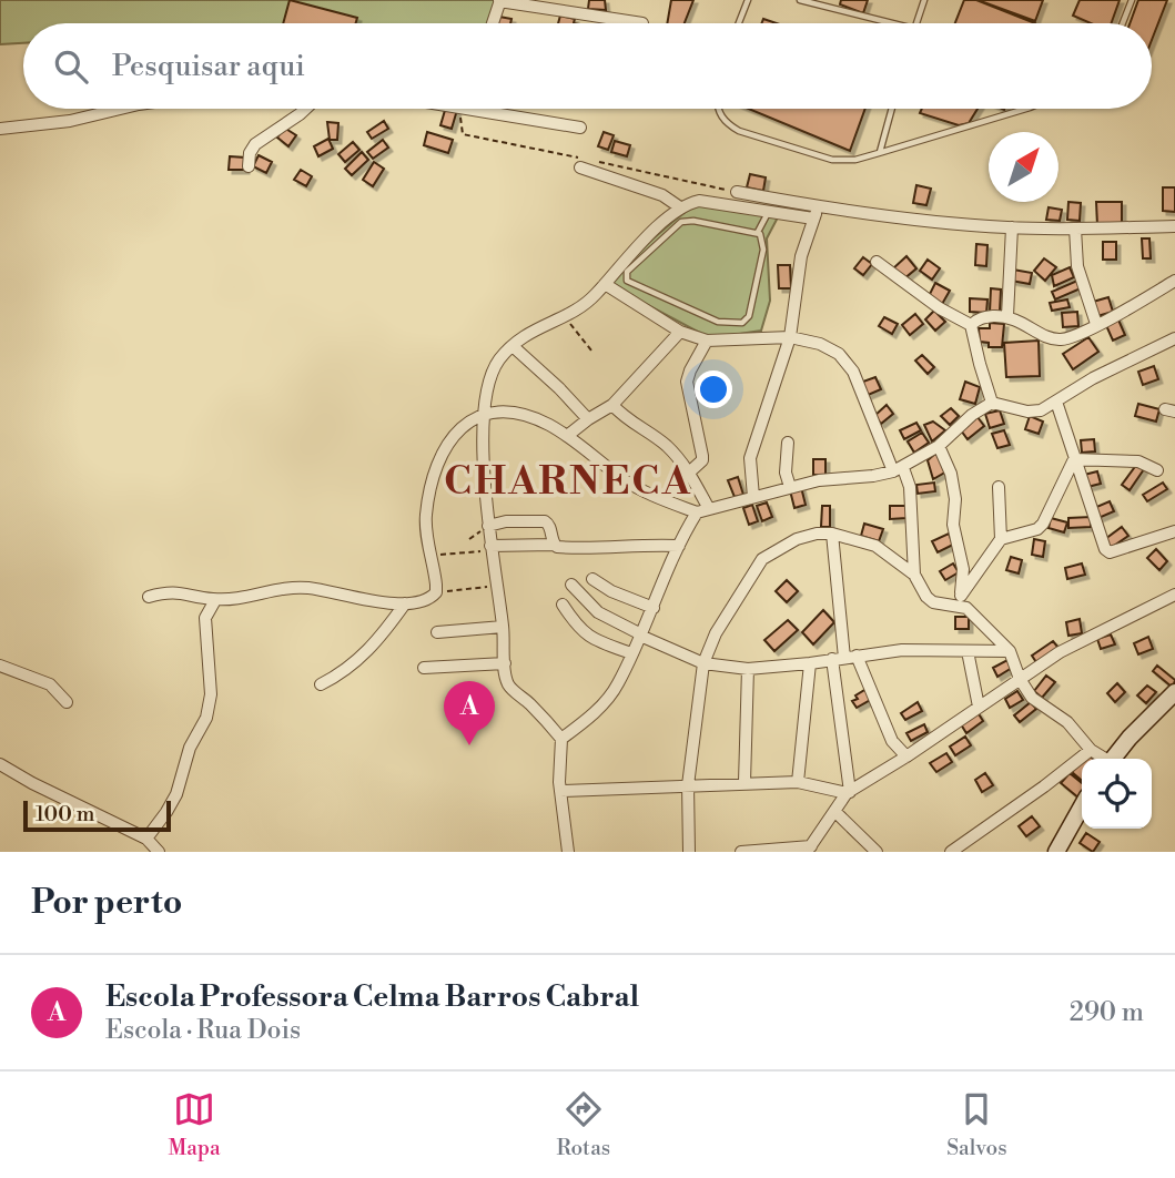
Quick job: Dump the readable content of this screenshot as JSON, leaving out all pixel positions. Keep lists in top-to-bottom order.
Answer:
{
  "districts": ["CHARNECA"],
  "scale_bar": "100 m",
  "north": "top right",
  "page": {
    "search": "Pesquisar aqui",
    "pins": "A",
    "scale": "100 m",
    "heading": "Por perto",
    "list": [
      {
        "mark": "A",
        "name": "Escola Professora Celma Barros Cabral",
        "note": "Escola · Rua Dois",
        "value": "290 m"
      }
    ],
    "nav": ["Mapa", "Rotas", "Salvos"]
  }
}
